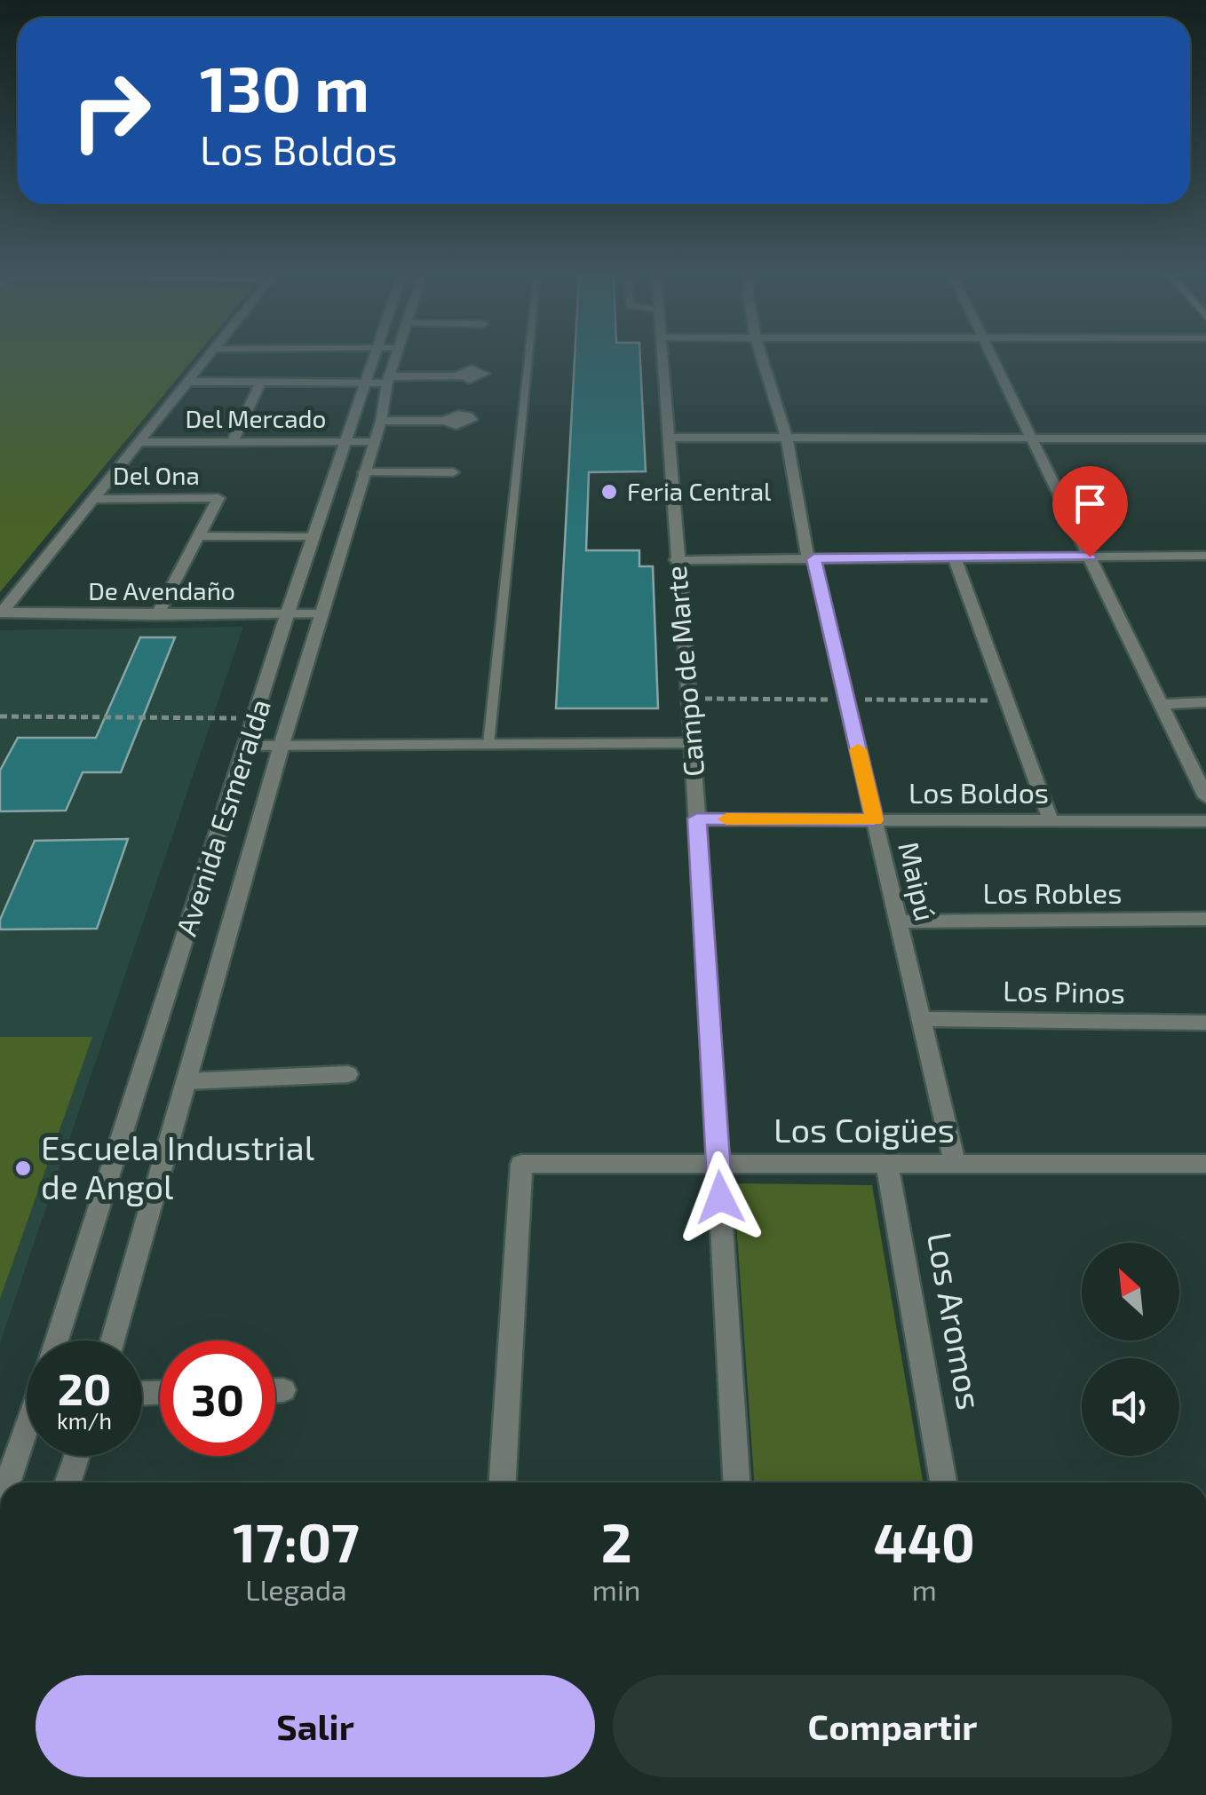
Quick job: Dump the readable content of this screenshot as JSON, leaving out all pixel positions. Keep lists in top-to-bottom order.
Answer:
{
  "streets": {
    "street": [
      "Del Mercado",
      "Del Ona",
      "De Avendaño",
      "Campo de Marte",
      "Los Boldos",
      "Avenida Esmeralda",
      "Maipú",
      "Los Robles",
      "Los Pinos",
      "Los Coigües",
      "Los Aromos"
    ]
  },
  "crossings": [
    ["Del Mercado", "Avenida Esmeralda"],
    ["De Avendaño", "Avenida Esmeralda"],
    ["Campo de Marte", "Los Boldos"],
    ["Campo de Marte", "Los Coigües"],
    ["Los Boldos", "Maipú"],
    ["Maipú", "Los Robles"],
    ["Maipú", "Los Pinos"],
    ["Maipú", "Los Coigües"],
    ["Los Coigües", "Los Aromos"]
  ],
  "places": ["Feria Central", "Escuela Industrial de Angol"],
  "north": "top left",
  "page": {
    "turn": ["130 m", "Los Boldos"],
    "speed": "20 km/h",
    "limit": "30",
    "eta": [
      "17:07",
      "Llegada",
      "2",
      "min",
      "440",
      "m"
    ],
    "buttons": ["Salir", "Compartir"]
  }
}
